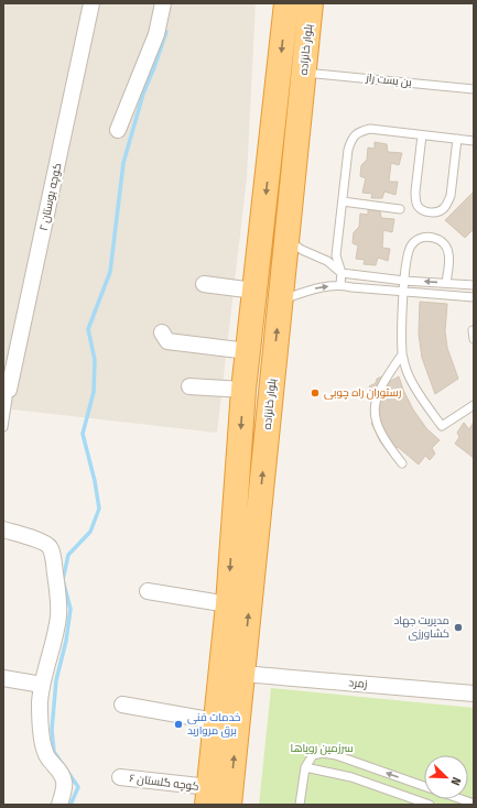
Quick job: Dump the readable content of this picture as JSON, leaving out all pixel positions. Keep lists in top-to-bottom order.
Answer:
{
  "streets": {
    "highway": ["بلوار خانزاده"],
    "street": ["کوچه بوستان ۲", "زمرد", "کوچه گلستان ۶"],
    "lane": ["بن بست راز"]
  },
  "crossings": [
    ["بلوار خانزاده", "بن بست راز"],
    ["بلوار خانزاده", "زمرد"],
    ["بلوار خانزاده", "کوچه گلستان ۶"]
  ],
  "parks": ["سرزمین رویاها"],
  "places": ["رستوران راه چوبی", "مدیریت جهاد کشاورزی", "خدمات فنی برق مروارید"],
  "north": "bottom right"
}
